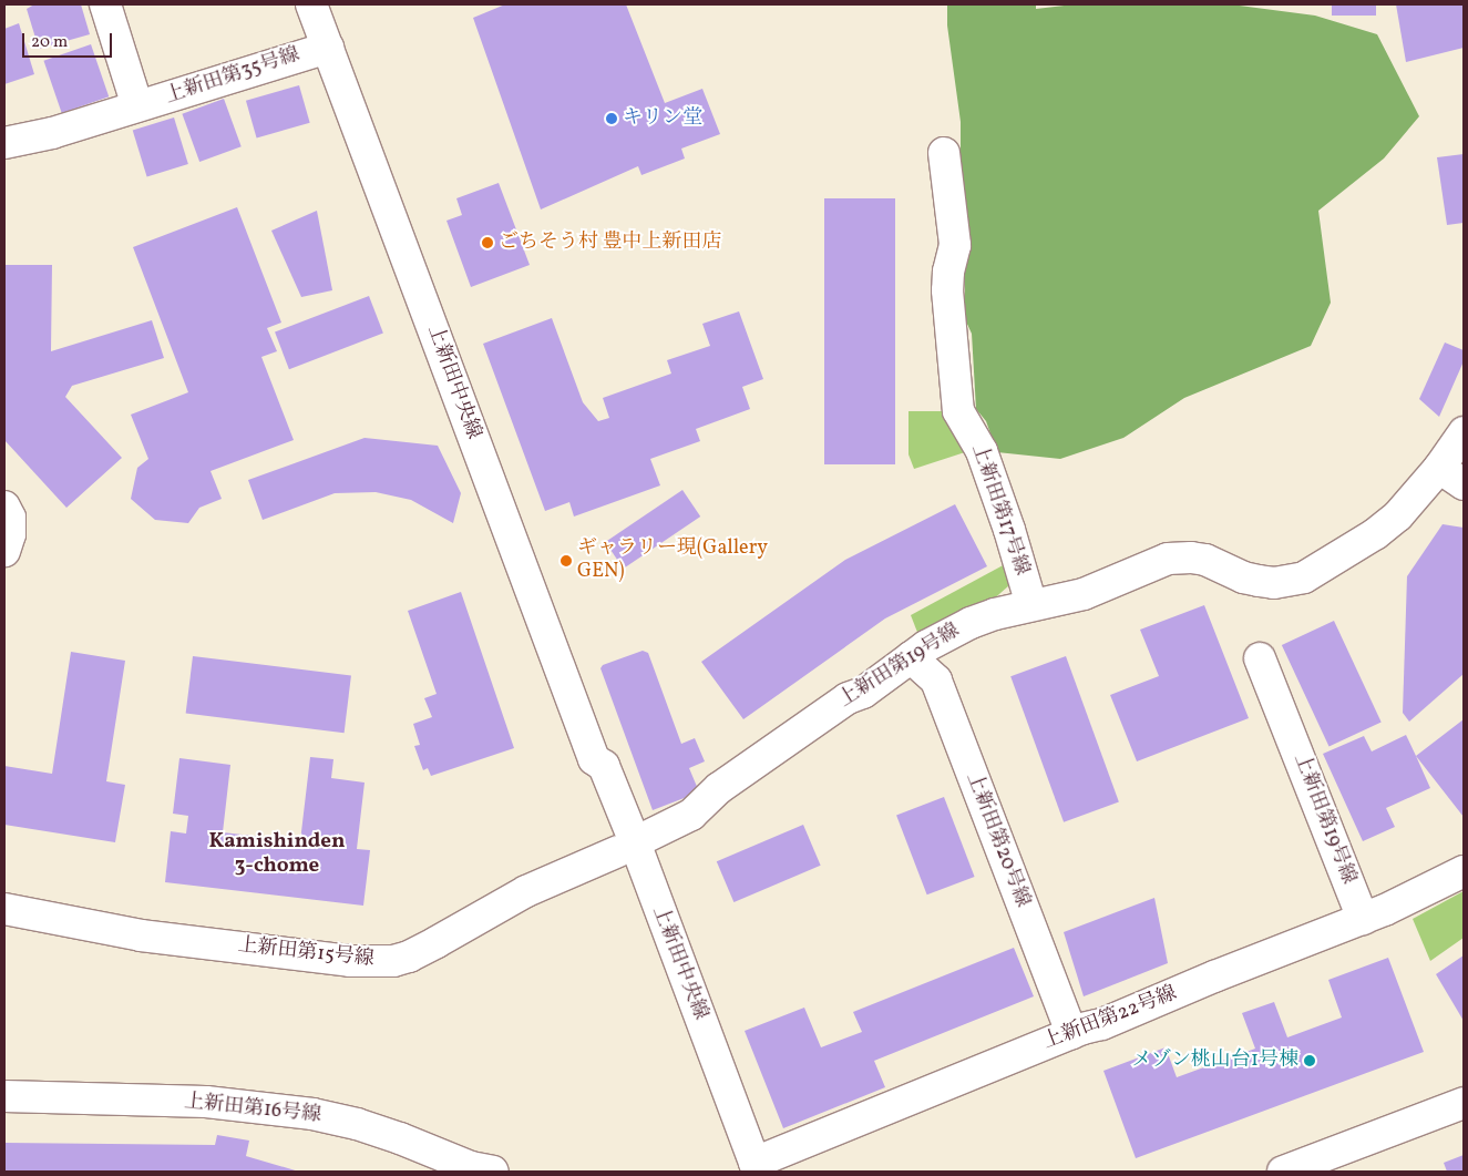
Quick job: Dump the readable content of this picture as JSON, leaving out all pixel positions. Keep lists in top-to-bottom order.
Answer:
{
  "streets": {
    "street": [
      "上新田第35号線",
      "上新田中央線",
      "上新田第17号線",
      "上新田第19号線",
      "上新田第20号線",
      "上新田第15号線",
      "上新田第22号線",
      "上新田第16号線"
    ]
  },
  "crossings": [
    ["上新田第35号線", "上新田中央線"],
    ["上新田中央線", "上新田第19号線"],
    ["上新田中央線", "上新田第15号線"],
    ["上新田中央線", "上新田第22号線"],
    ["上新田第17号線", "上新田第19号線"],
    ["上新田第19号線", "上新田第20号線"],
    ["上新田第19号線", "上新田第15号線"],
    ["上新田第19号線", "上新田第22号線"],
    ["上新田第20号線", "上新田第22号線"]
  ],
  "districts": ["Kamishinden 3-chome"],
  "places": [
    "キリン堂",
    "ごちそう村 豊中上新田店",
    "ギャラリー現(Gallery GEN)",
    "メゾン桃山台1号棟"
  ],
  "scale_bar": "20 m"
}
